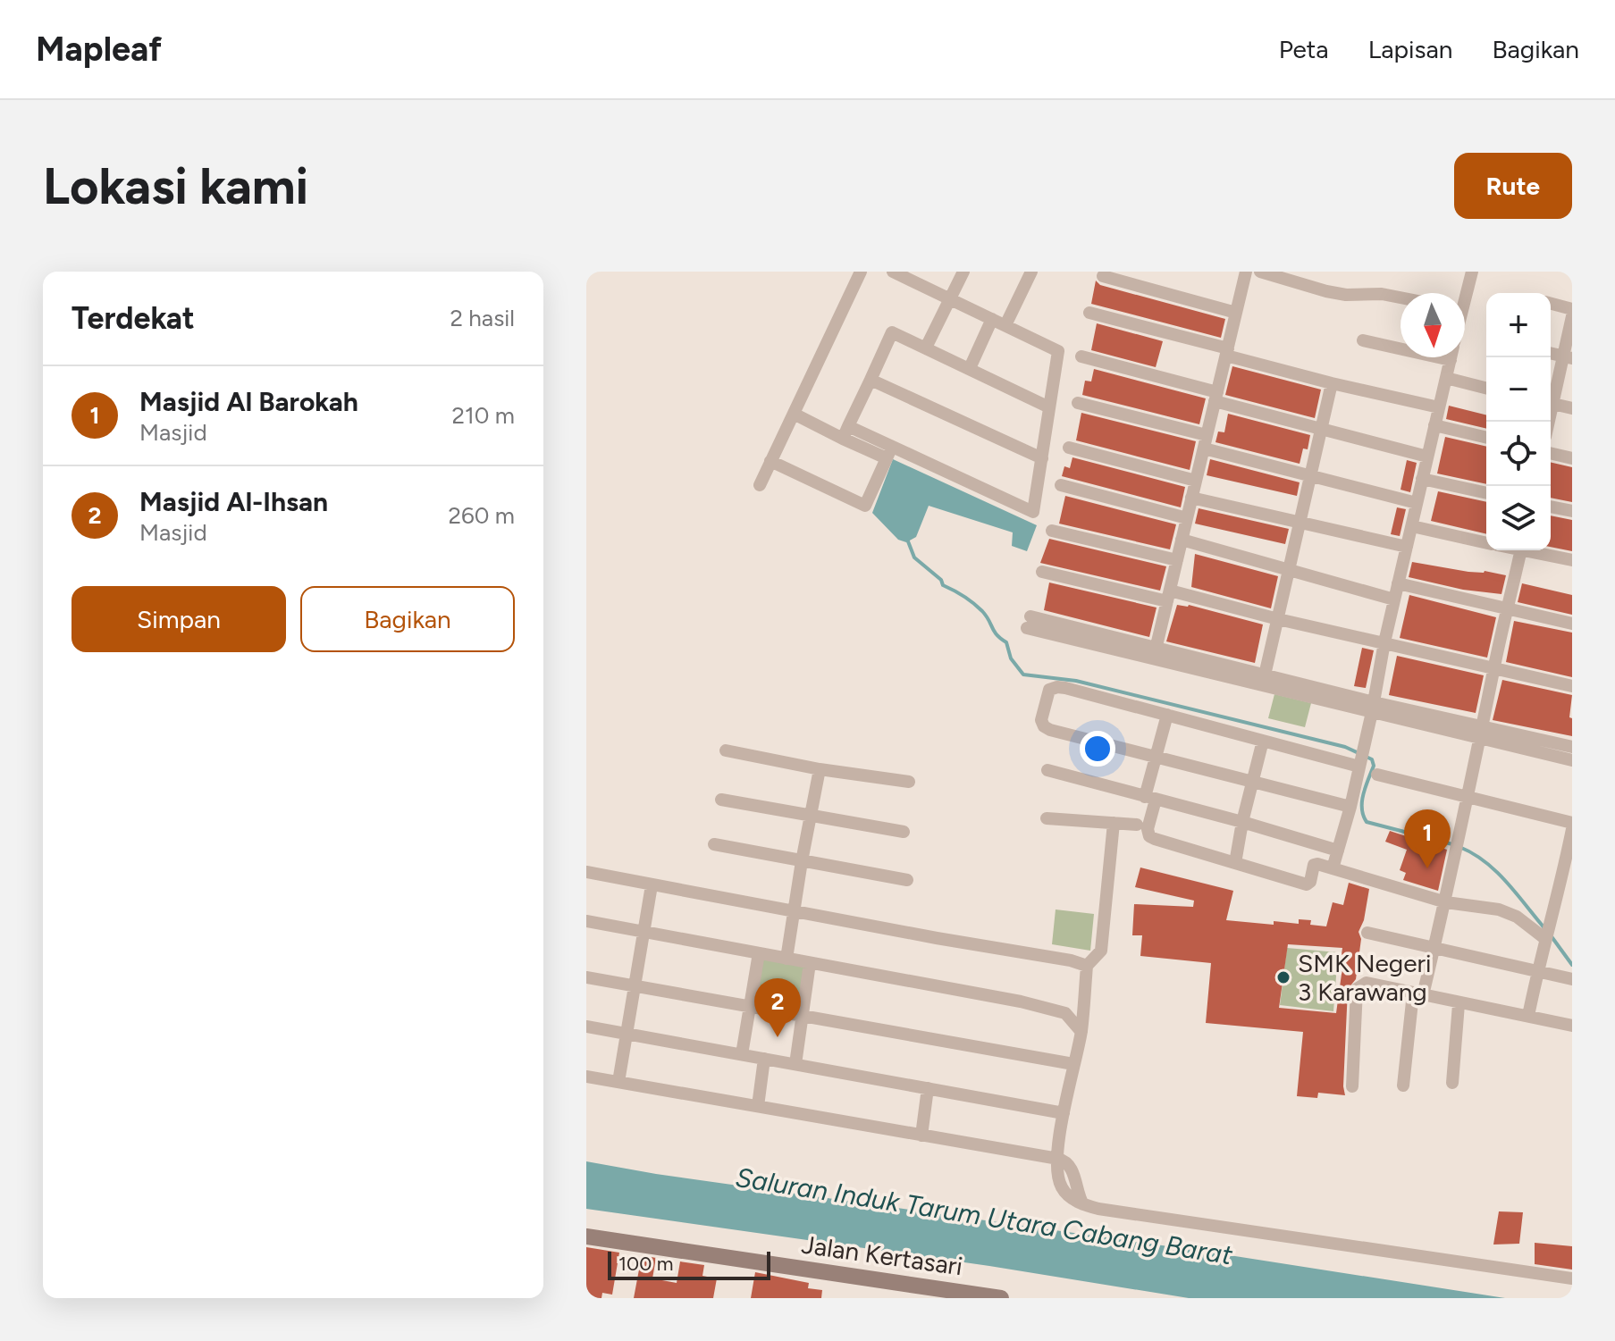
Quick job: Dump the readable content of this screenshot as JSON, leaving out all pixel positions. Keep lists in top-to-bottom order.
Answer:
{
  "streets": {
    "street": ["Jalan Kertasari"]
  },
  "water": ["Saluran Induk Tarum Utara Cabang Barat"],
  "places": ["SMK Negeri 3 Karawang"],
  "scale_bar": "100 m",
  "north": "bottom",
  "page": {
    "header": "Mapleaf",
    "nav": ["Peta", "Lapisan", "Bagikan"],
    "buttons": [
      "Rute",
      ["Simpan", "Bagikan"]
    ],
    "title": "Lokasi kami",
    "heading": ["Terdekat", "2 hasil"],
    "map_buttons": ["+", "−"],
    "list": [
      {
        "mark": "1",
        "name": "Masjid Al Barokah",
        "note": "Masjid",
        "value": "210 m"
      },
      {
        "mark": "2",
        "name": "Masjid Al-Ihsan",
        "note": "Masjid",
        "value": "260 m"
      }
    ],
    "pins": ["1", "2"],
    "scale": "100 m"
  }
}
